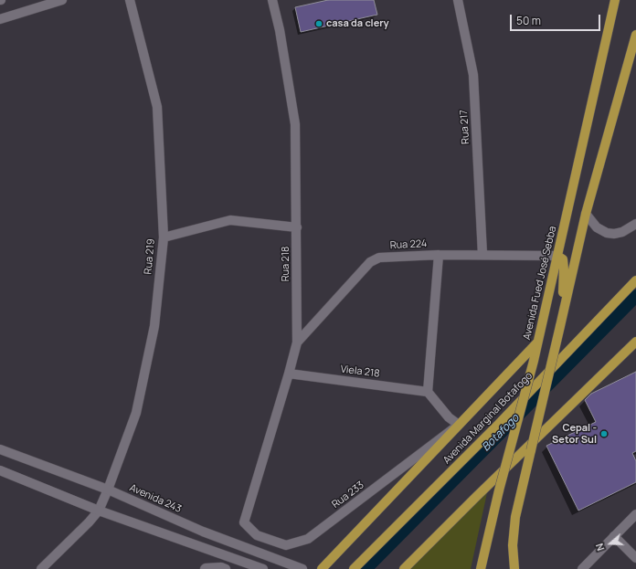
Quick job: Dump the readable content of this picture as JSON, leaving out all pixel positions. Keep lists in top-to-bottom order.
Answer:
{
  "streets": {
    "main road": ["Avenida Fued José Sebba", "Avenida Marginal Botafogo"],
    "street": [
      "Rua 217",
      "Rua 224",
      "Rua 219",
      "Rua 218",
      "Viela 218",
      "Rua 233",
      "Avenida 243"
    ]
  },
  "crossings": [
    ["Rua 217", "Rua 224"],
    ["Rua 224", "Rua 218"],
    ["Rua 224", "Avenida Fued José Sebba"],
    ["Rua 219", "Avenida 243"],
    ["Rua 218", "Viela 218"],
    ["Rua 218", "Rua 233"]
  ],
  "water": ["Botafogo"],
  "places": ["casa da clery", "Cepal - Setor Sul"],
  "scale_bar": "50 m",
  "north": "left"
}
